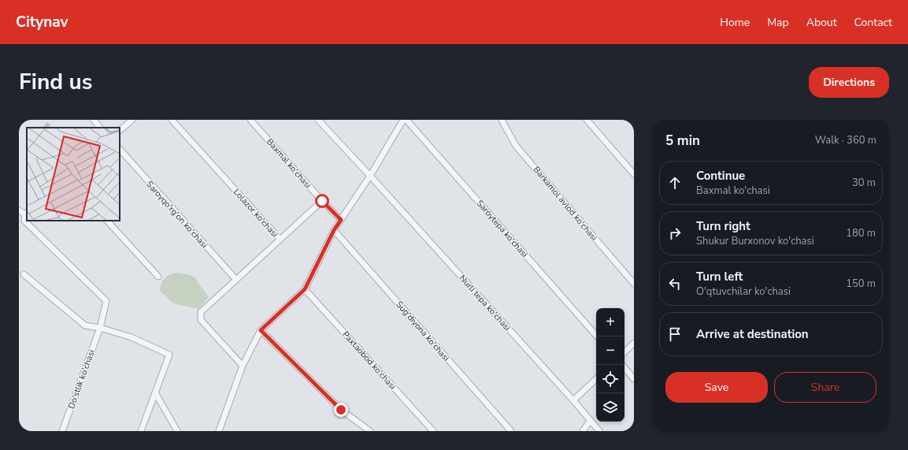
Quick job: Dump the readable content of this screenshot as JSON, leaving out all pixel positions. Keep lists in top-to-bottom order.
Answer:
{
  "streets": {
    "street": [
      "Baxmal ko'chasi",
      "Barkamol avlod ko'chasi",
      "Lolazor ko'chasi",
      "Saroyqo'rg'on ko'chasi",
      "Saroytepa ko'chasi",
      "Nurli tepa ko'chasi",
      "Sug'diyona ko'chasi",
      "Paxtaobod ko'chasi",
      "Do'stlik ko'chasi"
    ]
  },
  "crossings": [
    ["Lolazor ko'chasi", "Saroyqo'rg'on ko'chasi"]
  ],
  "page": {
    "header": "Citynav",
    "nav": [
      "Home",
      "Map",
      "About",
      "Contact"
    ],
    "title": "Find us",
    "buttons": [
      "Directions",
      ["Save", "Share"]
    ],
    "heading": ["5 min", "Walk · 360 m"],
    "list": [
      ["Continue", "Baxmal ko'chasi", "30 m"],
      ["Turn right", "Shukur Burxonov ko'chasi", "180 m"],
      ["Turn left", "O'qtuvchilar ko'chasi", "150 m"],
      "Arrive at destination"
    ],
    "map_buttons": ["+", "−"]
  }
}
